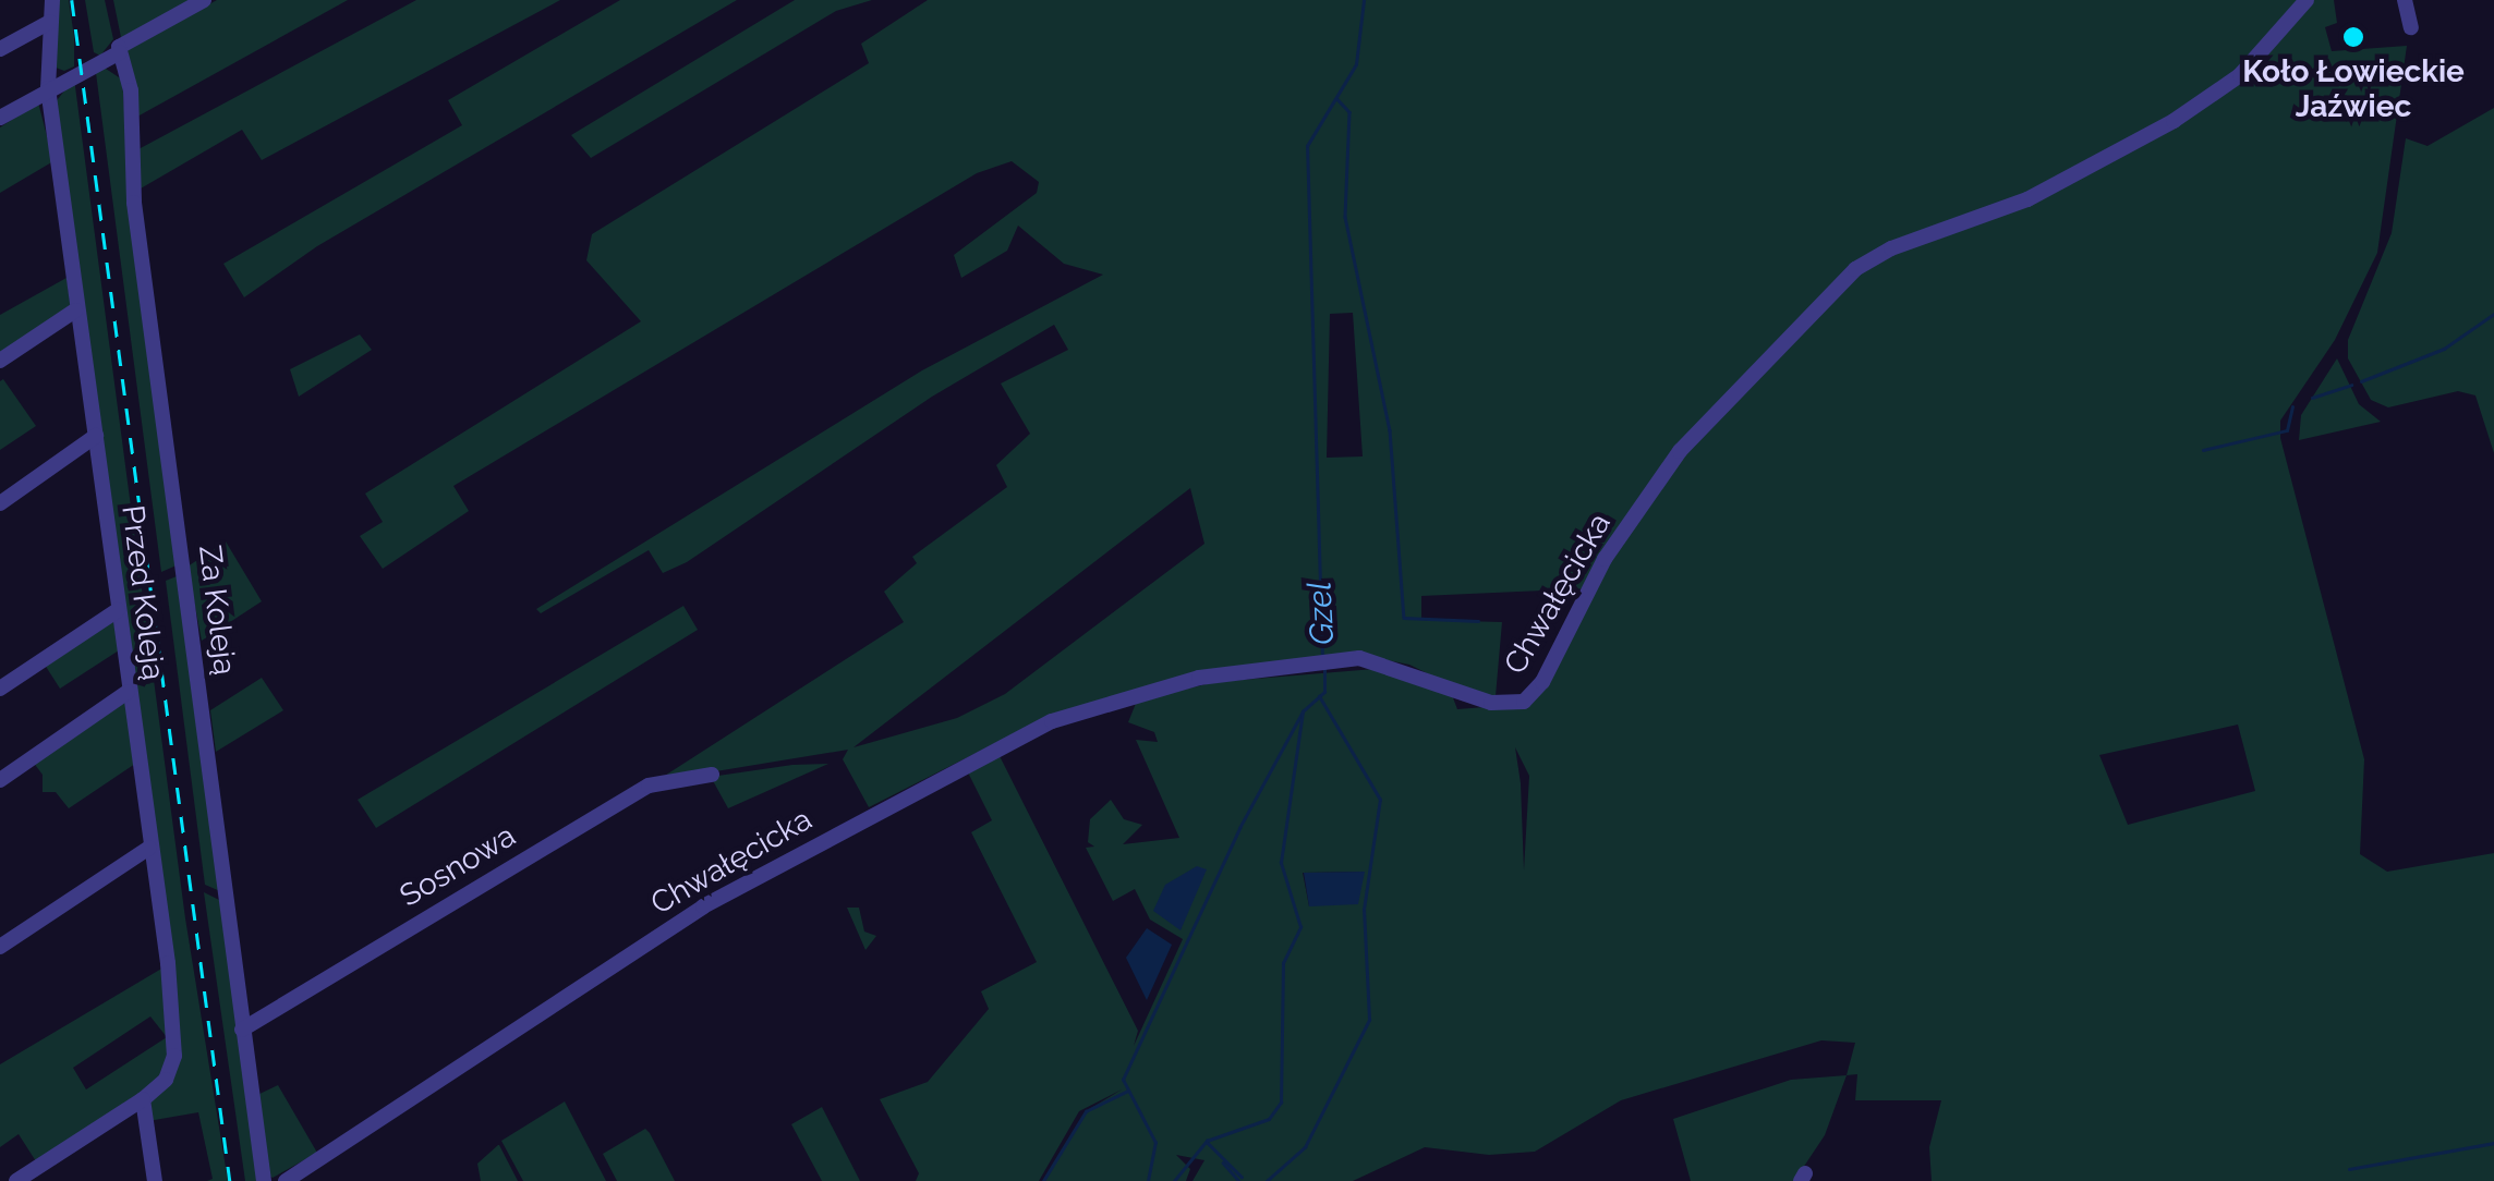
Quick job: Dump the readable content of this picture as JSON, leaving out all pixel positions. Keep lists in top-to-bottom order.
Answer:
{
  "streets": {
    "street": [
      "Przed Koleją",
      "Chwałęcicka",
      "Za Koleją",
      "Sosnowa"
    ]
  },
  "crossings": [
    ["Za Koleją", "Sosnowa"]
  ],
  "water": ["Gzel"],
  "places": ["Koło Łowieckie Jaźwiec"]
}
